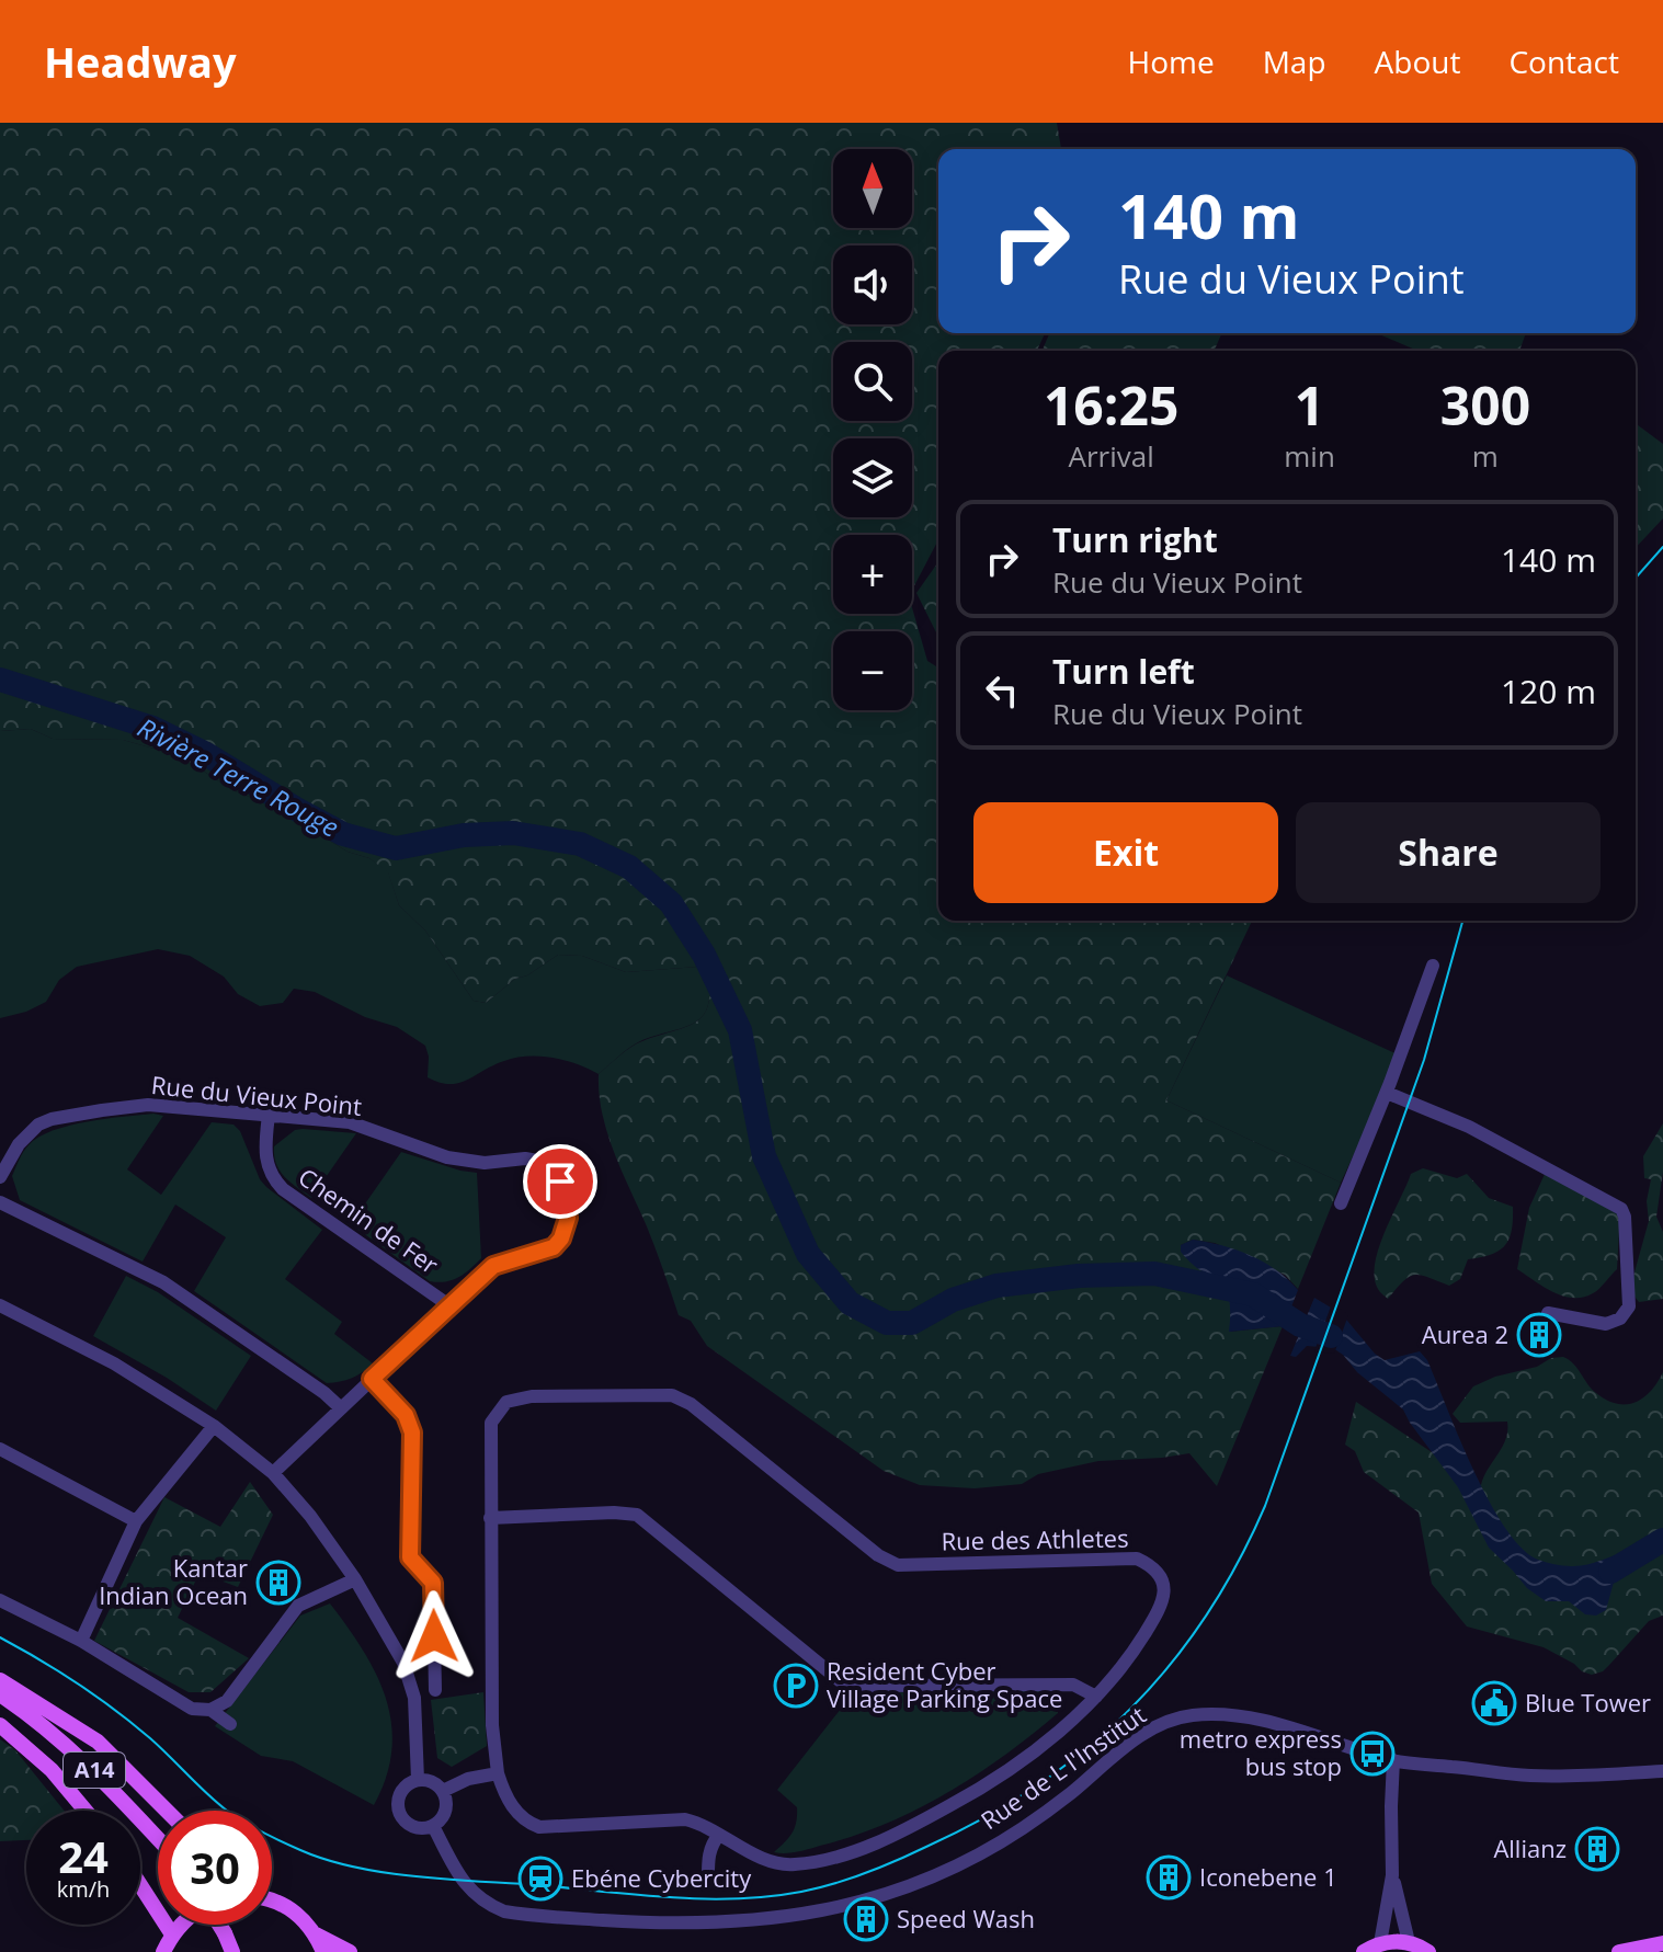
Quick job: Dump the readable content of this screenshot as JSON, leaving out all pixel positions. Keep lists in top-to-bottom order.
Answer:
{
  "streets": {
    "main road": ["A14"],
    "street": [
      "Rue du Vieux Point",
      "Chemin de Fer",
      "Rue des Athletes",
      "Rue de L l'Institut"
    ]
  },
  "crossings": [
    ["Rue du Vieux Point", "Chemin de Fer"]
  ],
  "water": ["Rivière Terre Rouge"],
  "places": {
    "building": [
      "Aurea 2",
      "Kantar Indian Ocean",
      "Allianz",
      "Iconebene 1",
      "Speed Wash"
    ],
    "parking": ["Resident Cyber Village Parking Space"],
    "public building": ["Blue Tower"],
    "bus stop": ["metro express bus stop"],
    "station": ["Ebéne Cybercity"]
  },
  "north": "top",
  "page": {
    "header": "Headway",
    "nav": [
      "Home",
      "Map",
      "About",
      "Contact"
    ],
    "map_buttons": ["+", "−"],
    "turn": ["140 m", "Rue du Vieux Point"],
    "eta": [
      "16:25",
      "Arrival",
      "1",
      "min",
      "300",
      "m"
    ],
    "list": [
      {
        "name": "Turn right",
        "note": "Rue du Vieux Point",
        "value": "140 m"
      },
      {
        "name": "Turn left",
        "note": "Rue du Vieux Point",
        "value": "120 m"
      }
    ],
    "buttons": ["Exit", "Share"],
    "speed": "24 km/h",
    "limit": "30"
  }
}
